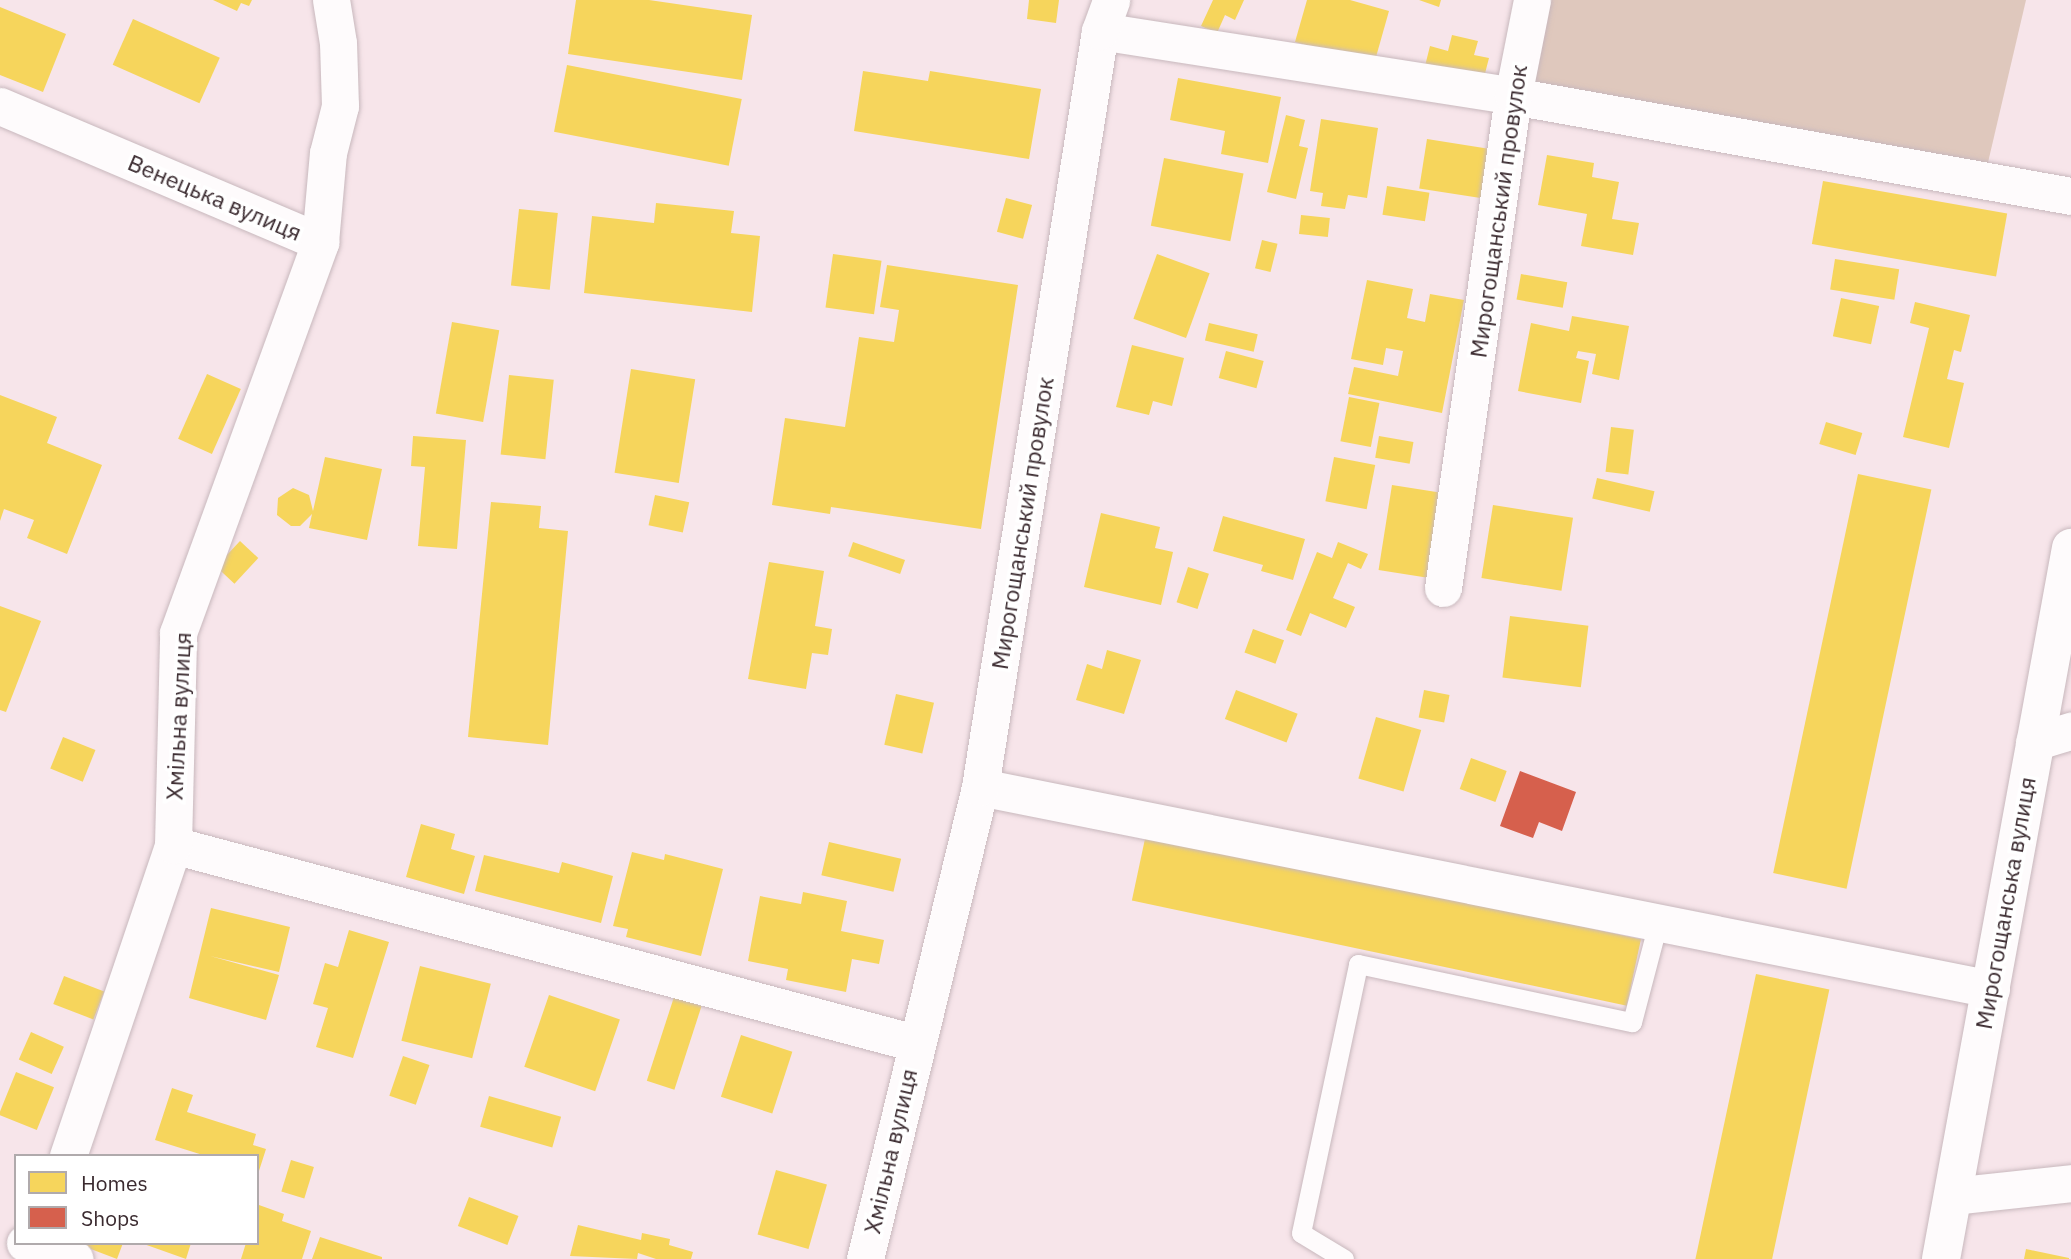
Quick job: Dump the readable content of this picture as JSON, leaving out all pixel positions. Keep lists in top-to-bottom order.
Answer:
{
  "streets": {
    "main road": ["Мирогощанська вулиця"],
    "street": ["Венецька вулиця", "Мирогощанський провулок", "Хмільна вулиця"]
  },
  "crossings": [
    ["Венецька вулиця", "Хмільна вулиця"],
    ["Мирогощанський провулок", "Хмільна вулиця"]
  ],
  "legend": ["Homes", "Shops"]
}
